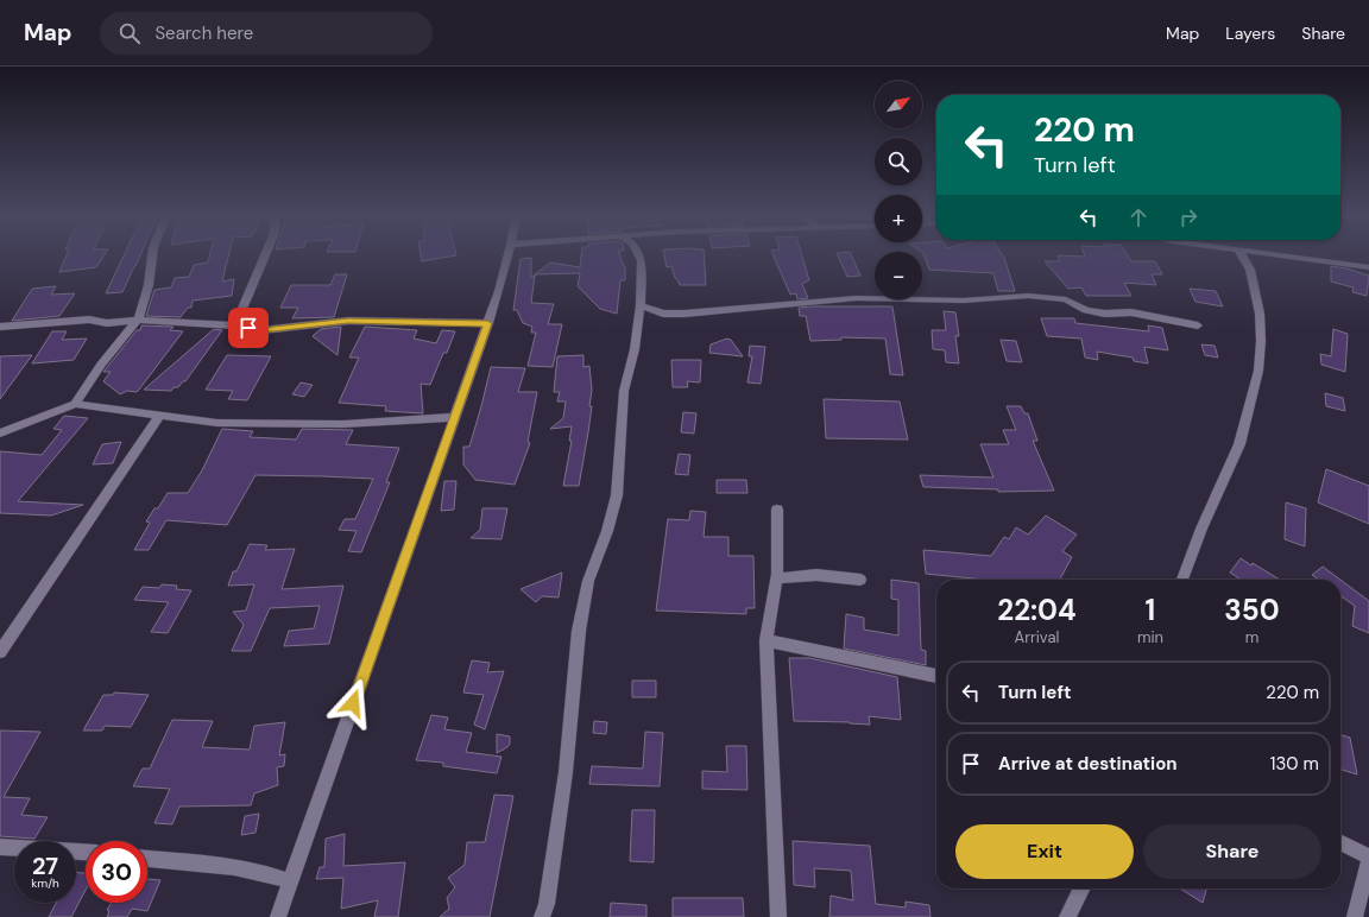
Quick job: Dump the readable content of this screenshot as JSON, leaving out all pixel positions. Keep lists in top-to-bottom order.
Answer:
{
  "north": "top right",
  "page": {
    "header": "Map",
    "search": "Search here",
    "nav": ["Map", "Layers", "Share"],
    "map_buttons": ["+", "−"],
    "turn": ["220 m", "Turn left"],
    "eta": [
      "22:04",
      "Arrival",
      "1",
      "min",
      "350",
      "m"
    ],
    "list": [
      {
        "name": "Turn left",
        "value": "220 m"
      },
      {
        "name": "Arrive at destination",
        "value": "130 m"
      }
    ],
    "buttons": ["Exit", "Share"],
    "speed": "27 km/h",
    "limit": "30"
  }
}
